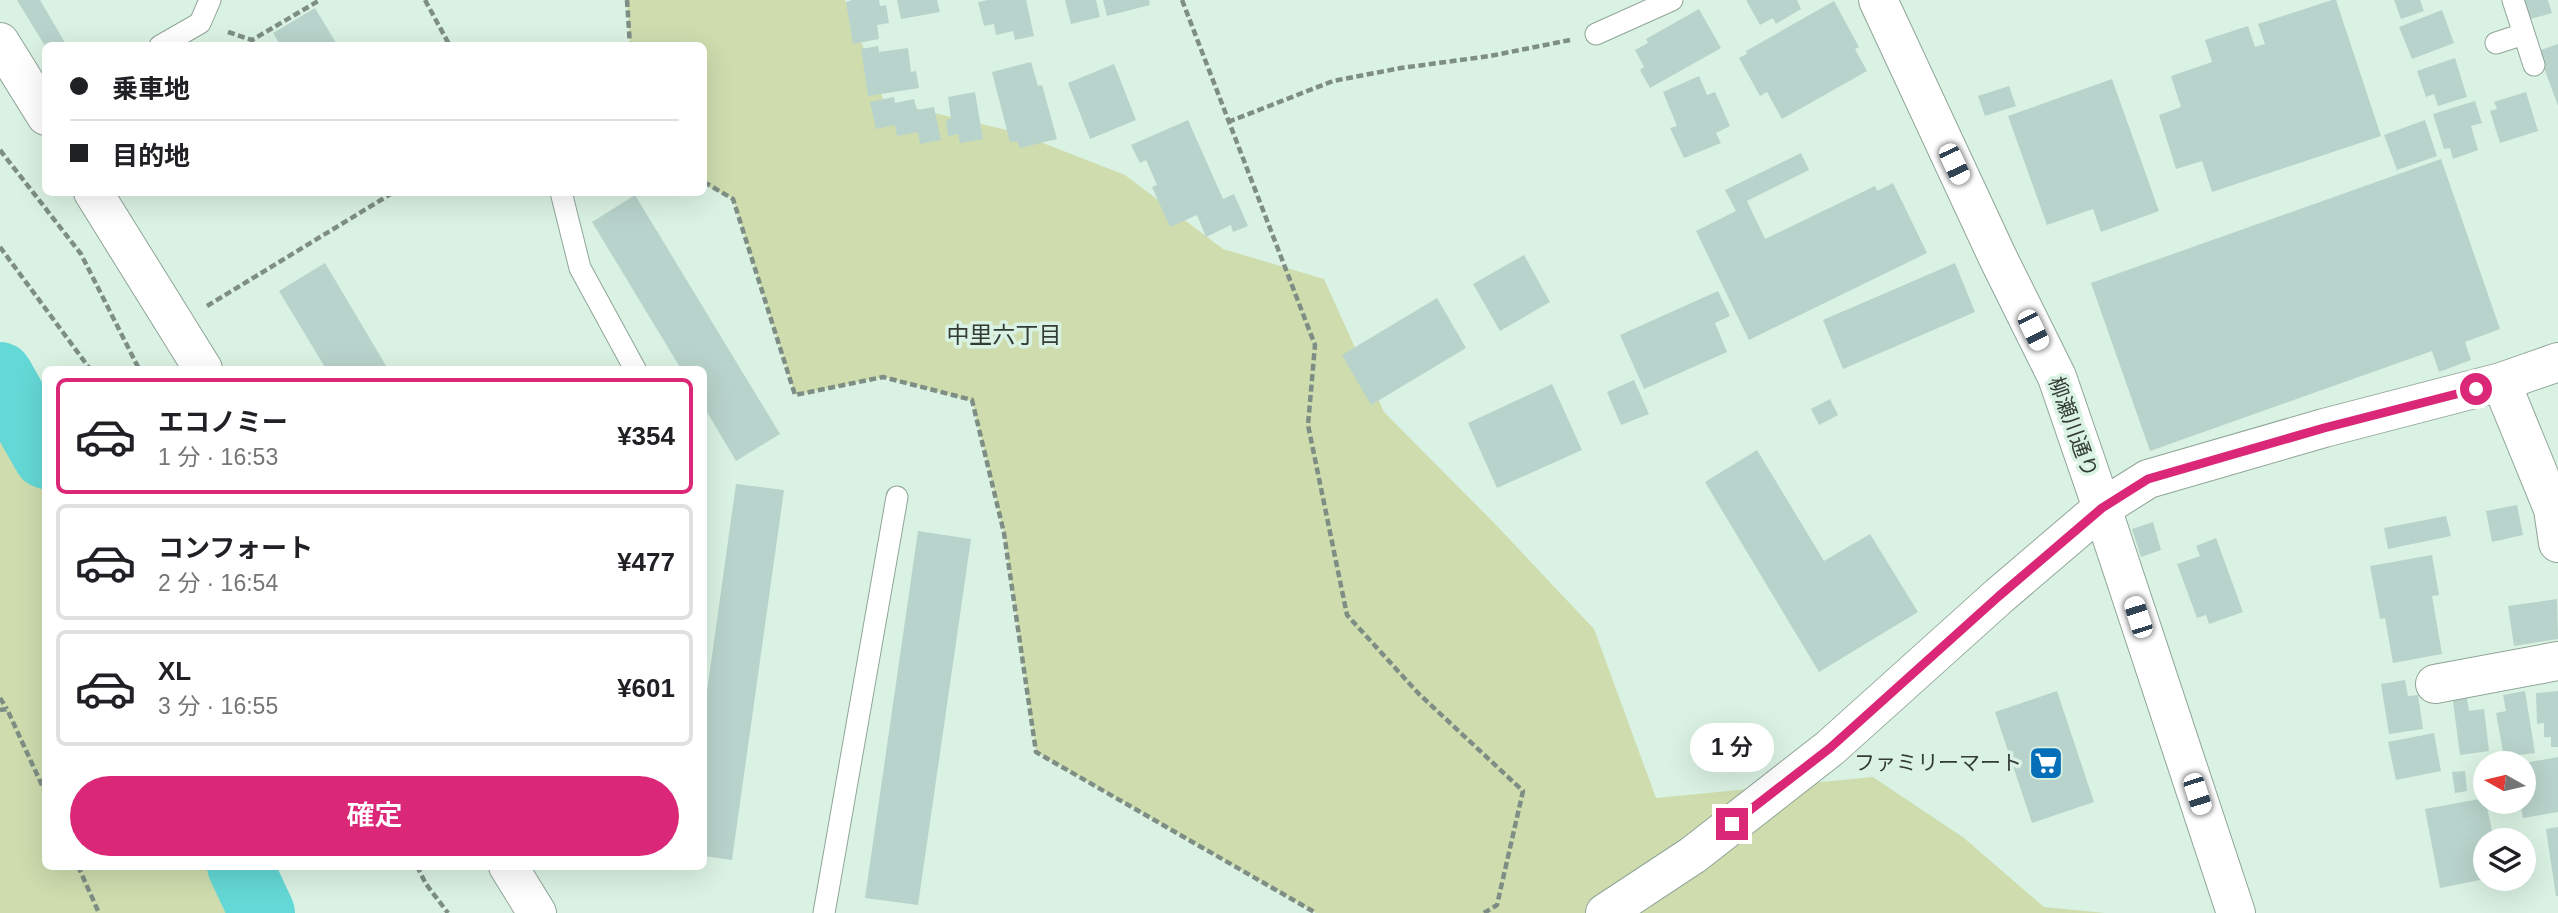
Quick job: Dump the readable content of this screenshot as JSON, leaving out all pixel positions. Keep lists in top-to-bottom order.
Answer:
{
  "streets": {
    "street": ["柳瀬川通り"]
  },
  "districts": ["中里六丁目"],
  "places": {
    "supermarket": ["ファミリーマート"]
  },
  "north": "left",
  "page": {
    "banner": ["乗車地", "目的地"],
    "list": [
      {
        "name": "エコノミー",
        "note": "1 分 · 16:53",
        "value": "¥354"
      },
      {
        "name": "コンフォート",
        "note": "2 分 · 16:54",
        "value": "¥477"
      },
      {
        "name": "XL",
        "note": "3 分 · 16:55",
        "value": "¥601"
      }
    ],
    "bubble": "1 分",
    "buttons": "確定"
  }
}
